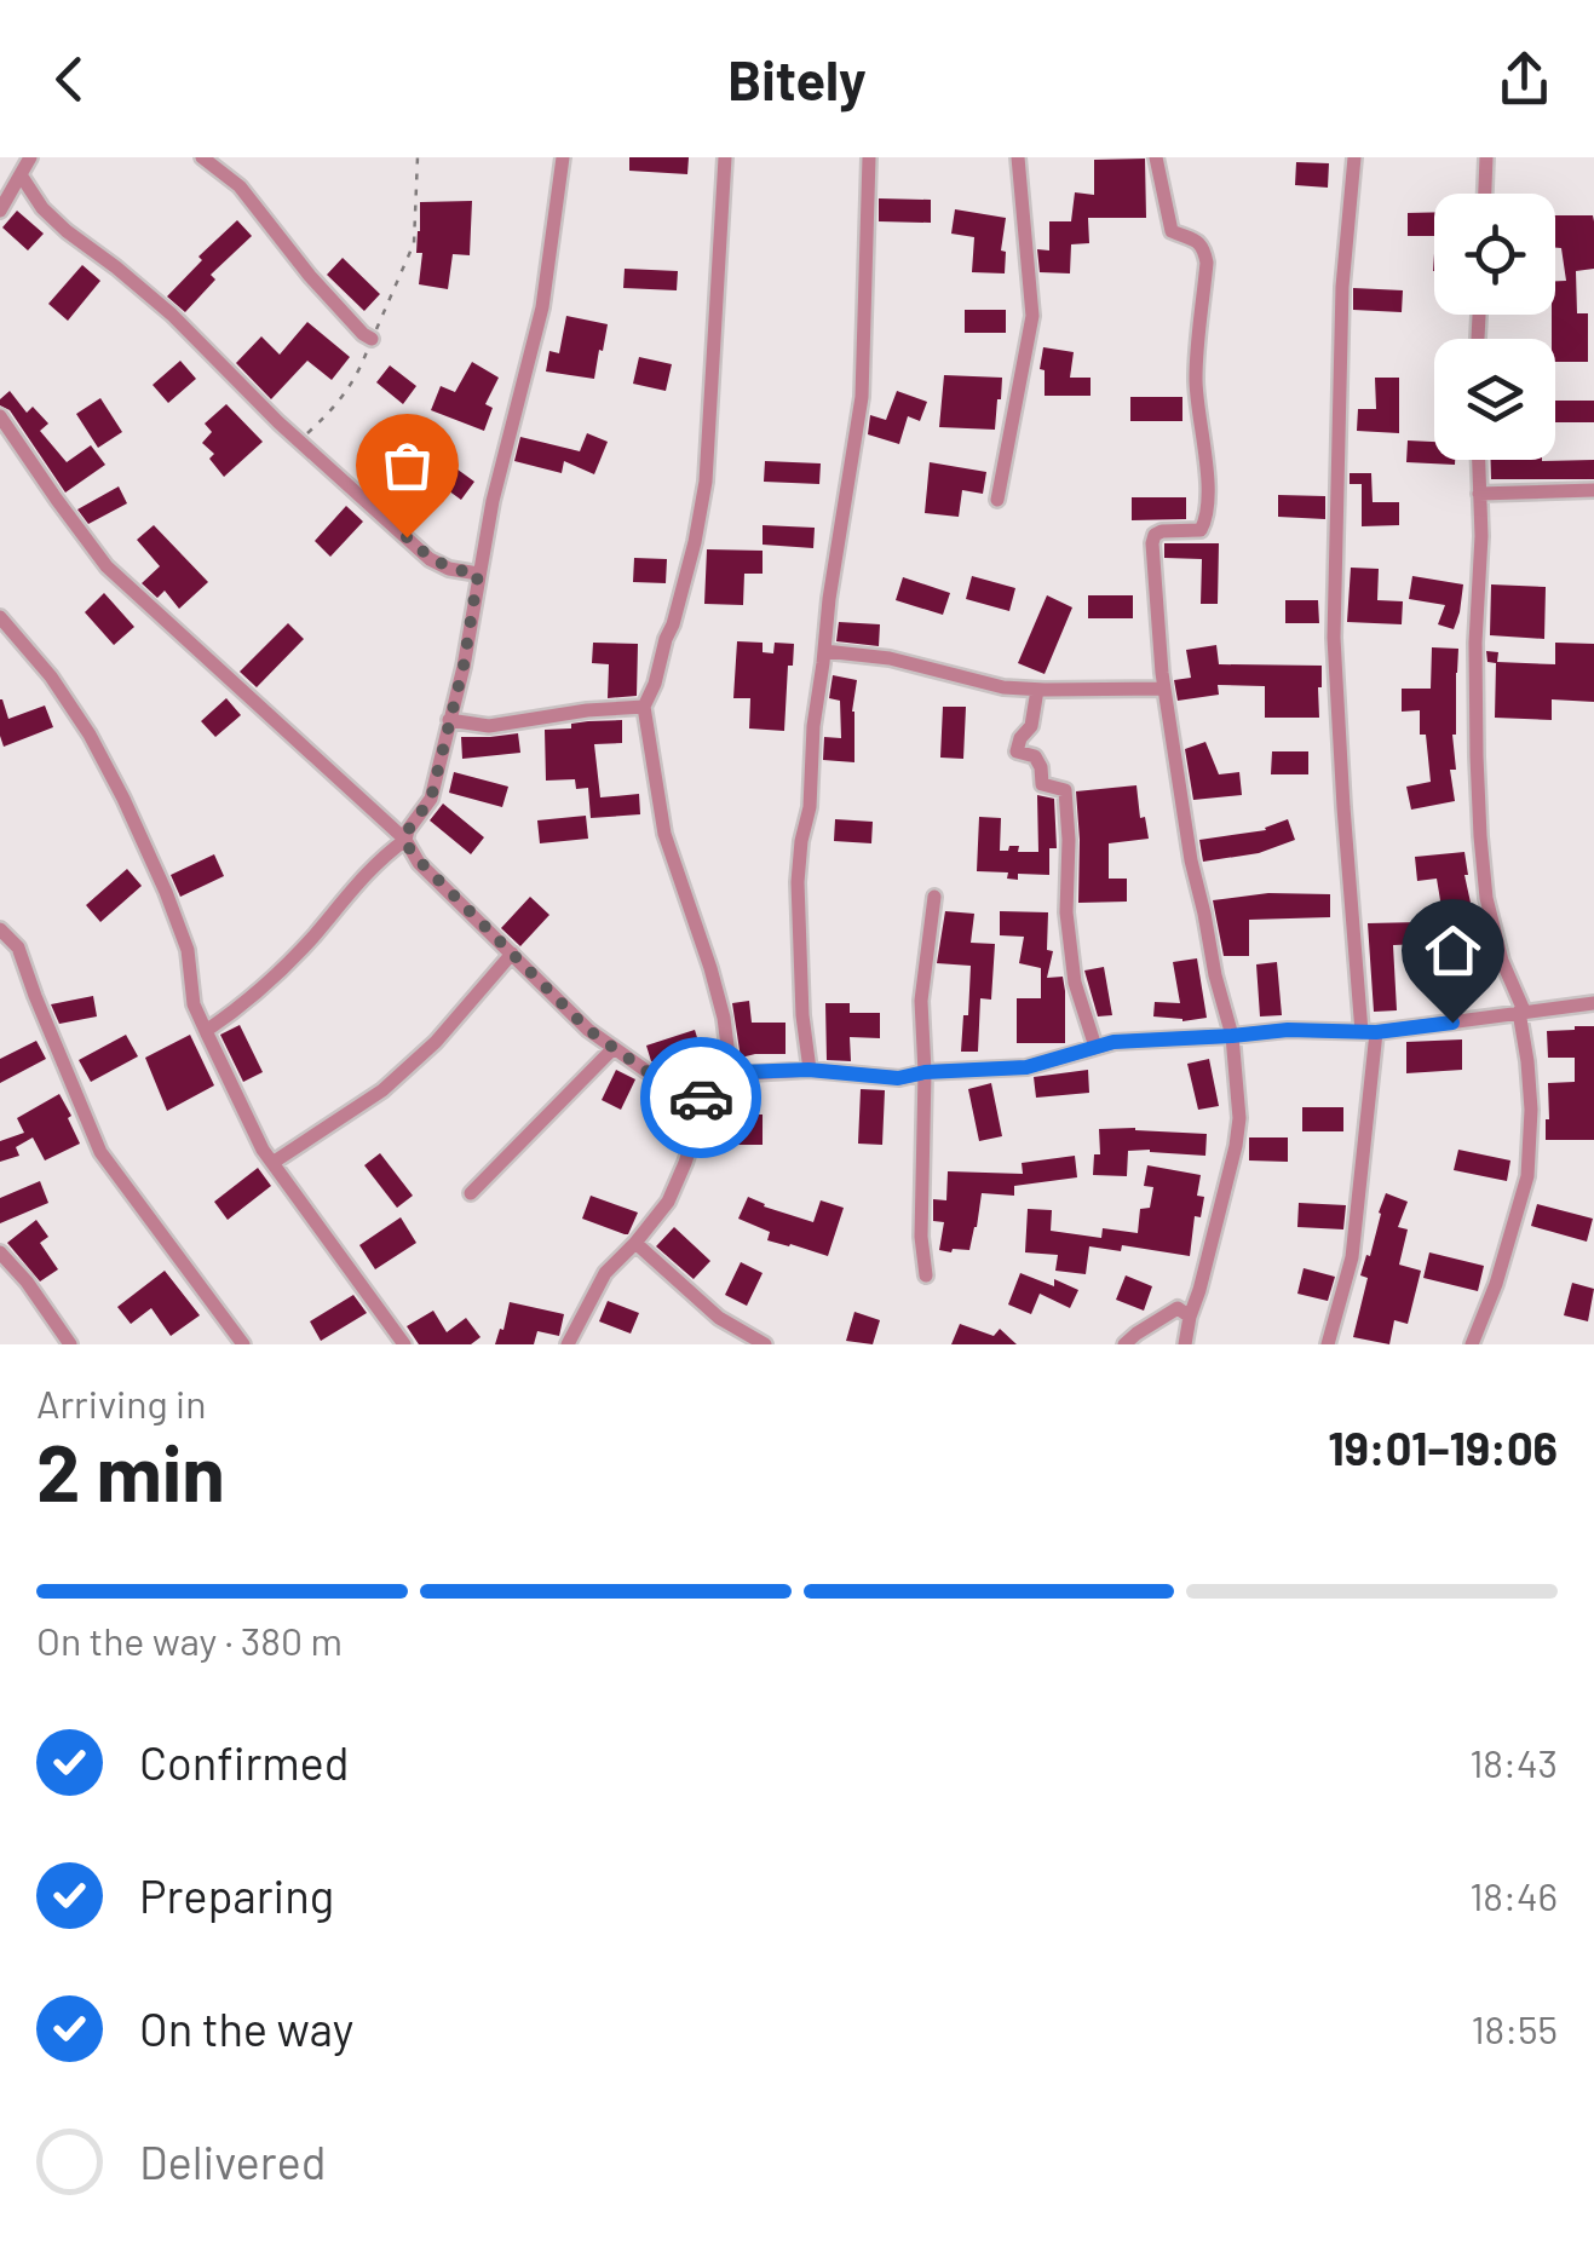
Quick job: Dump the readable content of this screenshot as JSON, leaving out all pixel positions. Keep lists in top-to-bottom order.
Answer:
{
  "page": {
    "header": "Bitely",
    "heading": ["2 min", "Arriving in", "19:01–19:06"],
    "bar": "On the way · 380 m",
    "list": [
      ["Confirmed", "18:43"],
      ["Preparing", "18:46"],
      ["On the way", "18:55"],
      "Delivered"
    ]
  }
}
